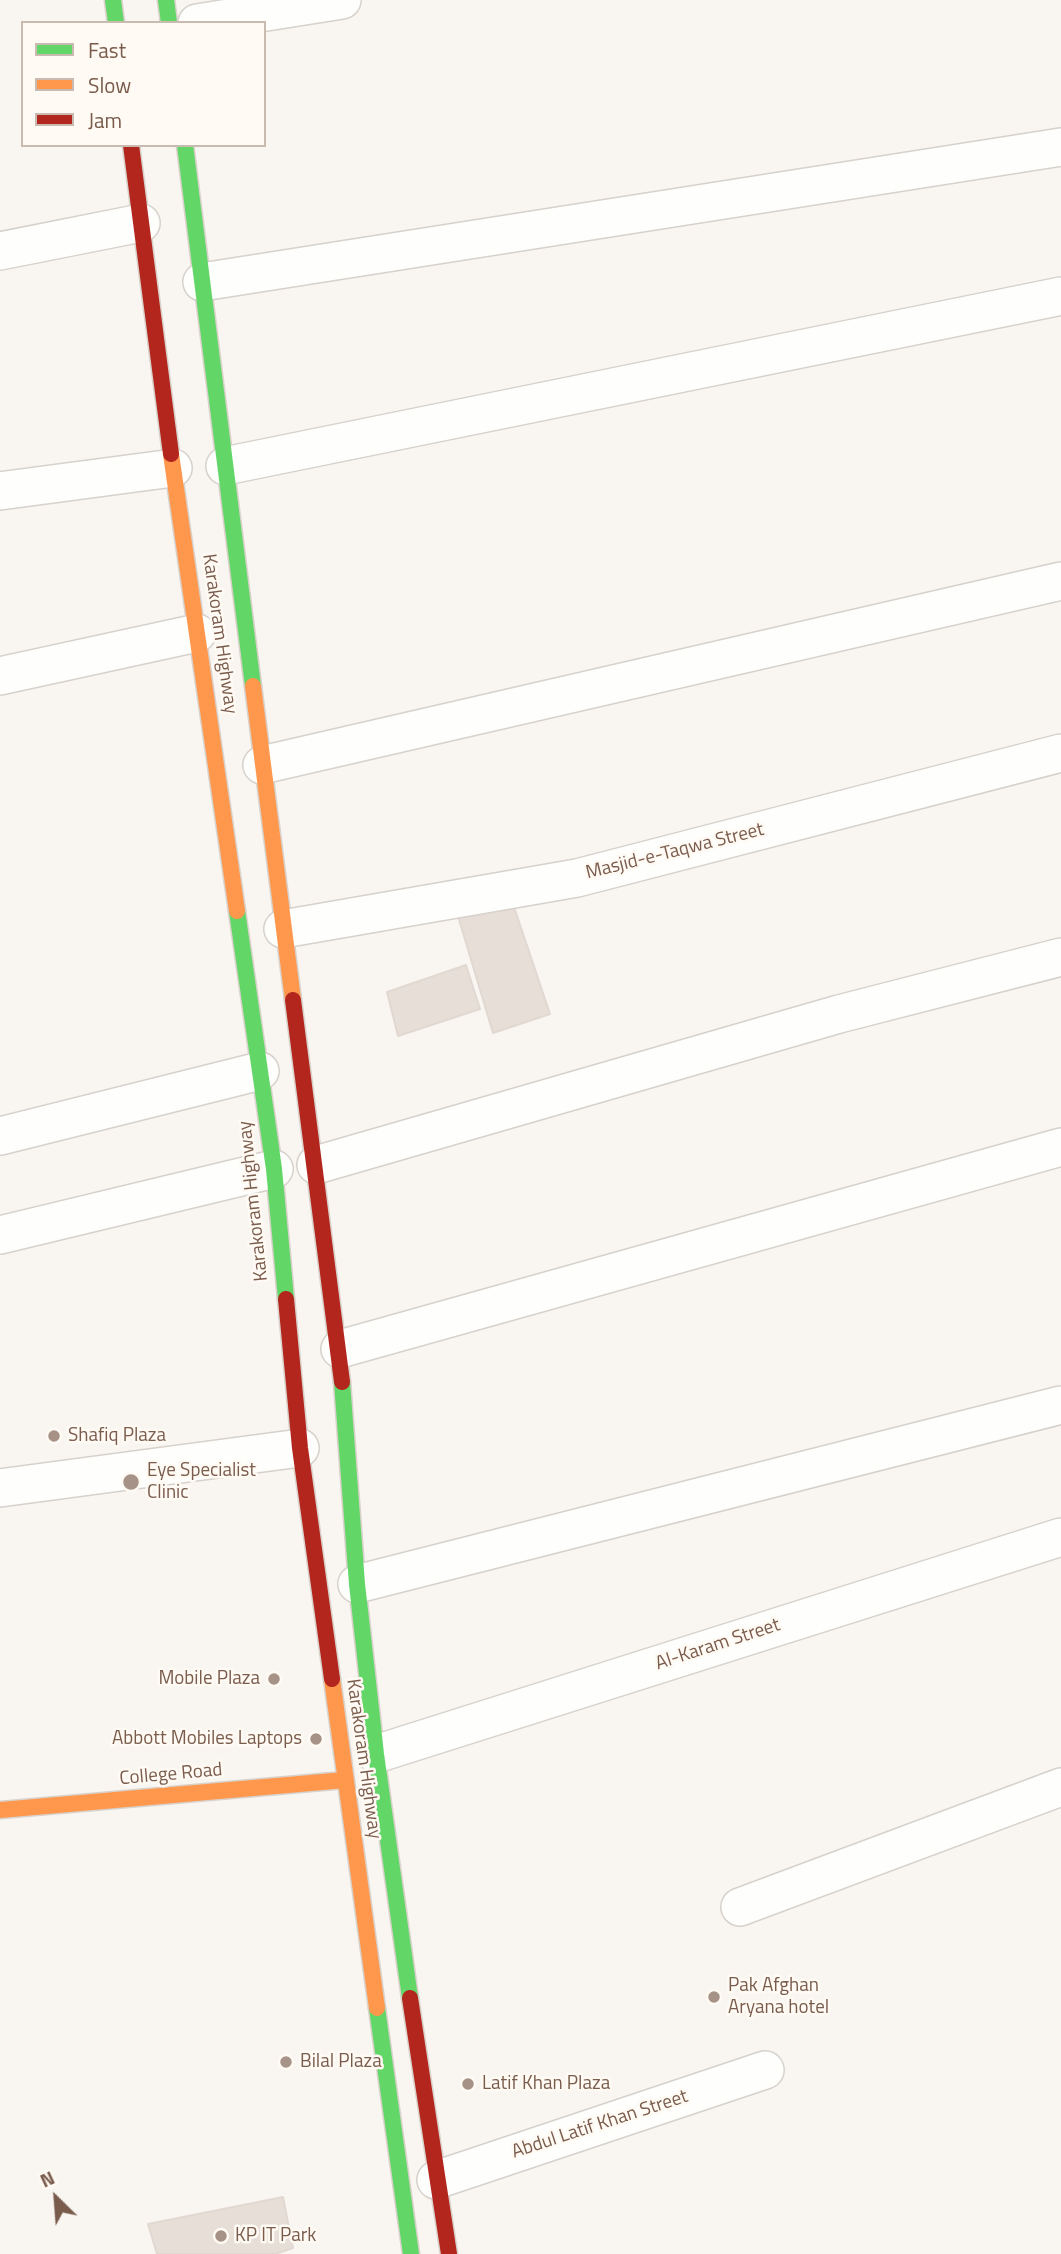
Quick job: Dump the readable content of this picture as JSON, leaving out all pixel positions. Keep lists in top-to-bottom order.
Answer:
{
  "streets": {
    "main road": ["Karakoram Highway", "College Road"],
    "street": ["Masjid-e-Taqwa Street", "Al-Karam Street", "Abdul Latif Khan Street"]
  },
  "crossings": [
    ["Karakoram Highway", "Masjid-e-Taqwa Street"],
    ["Karakoram Highway", "Al-Karam Street"],
    ["Karakoram Highway", "College Road"],
    ["Karakoram Highway", "Abdul Latif Khan Street"]
  ],
  "places": [
    "Shafiq Plaza",
    "Eye Specialist Clinic",
    "Mobile Plaza",
    "Abbott Mobiles Laptops",
    "Pak Afghan Aryana hotel",
    "Bilal Plaza",
    "Latif Khan Plaza",
    "KP IT Park"
  ],
  "legend": ["Fast", "Slow", "Jam"],
  "north": "top left"
}
